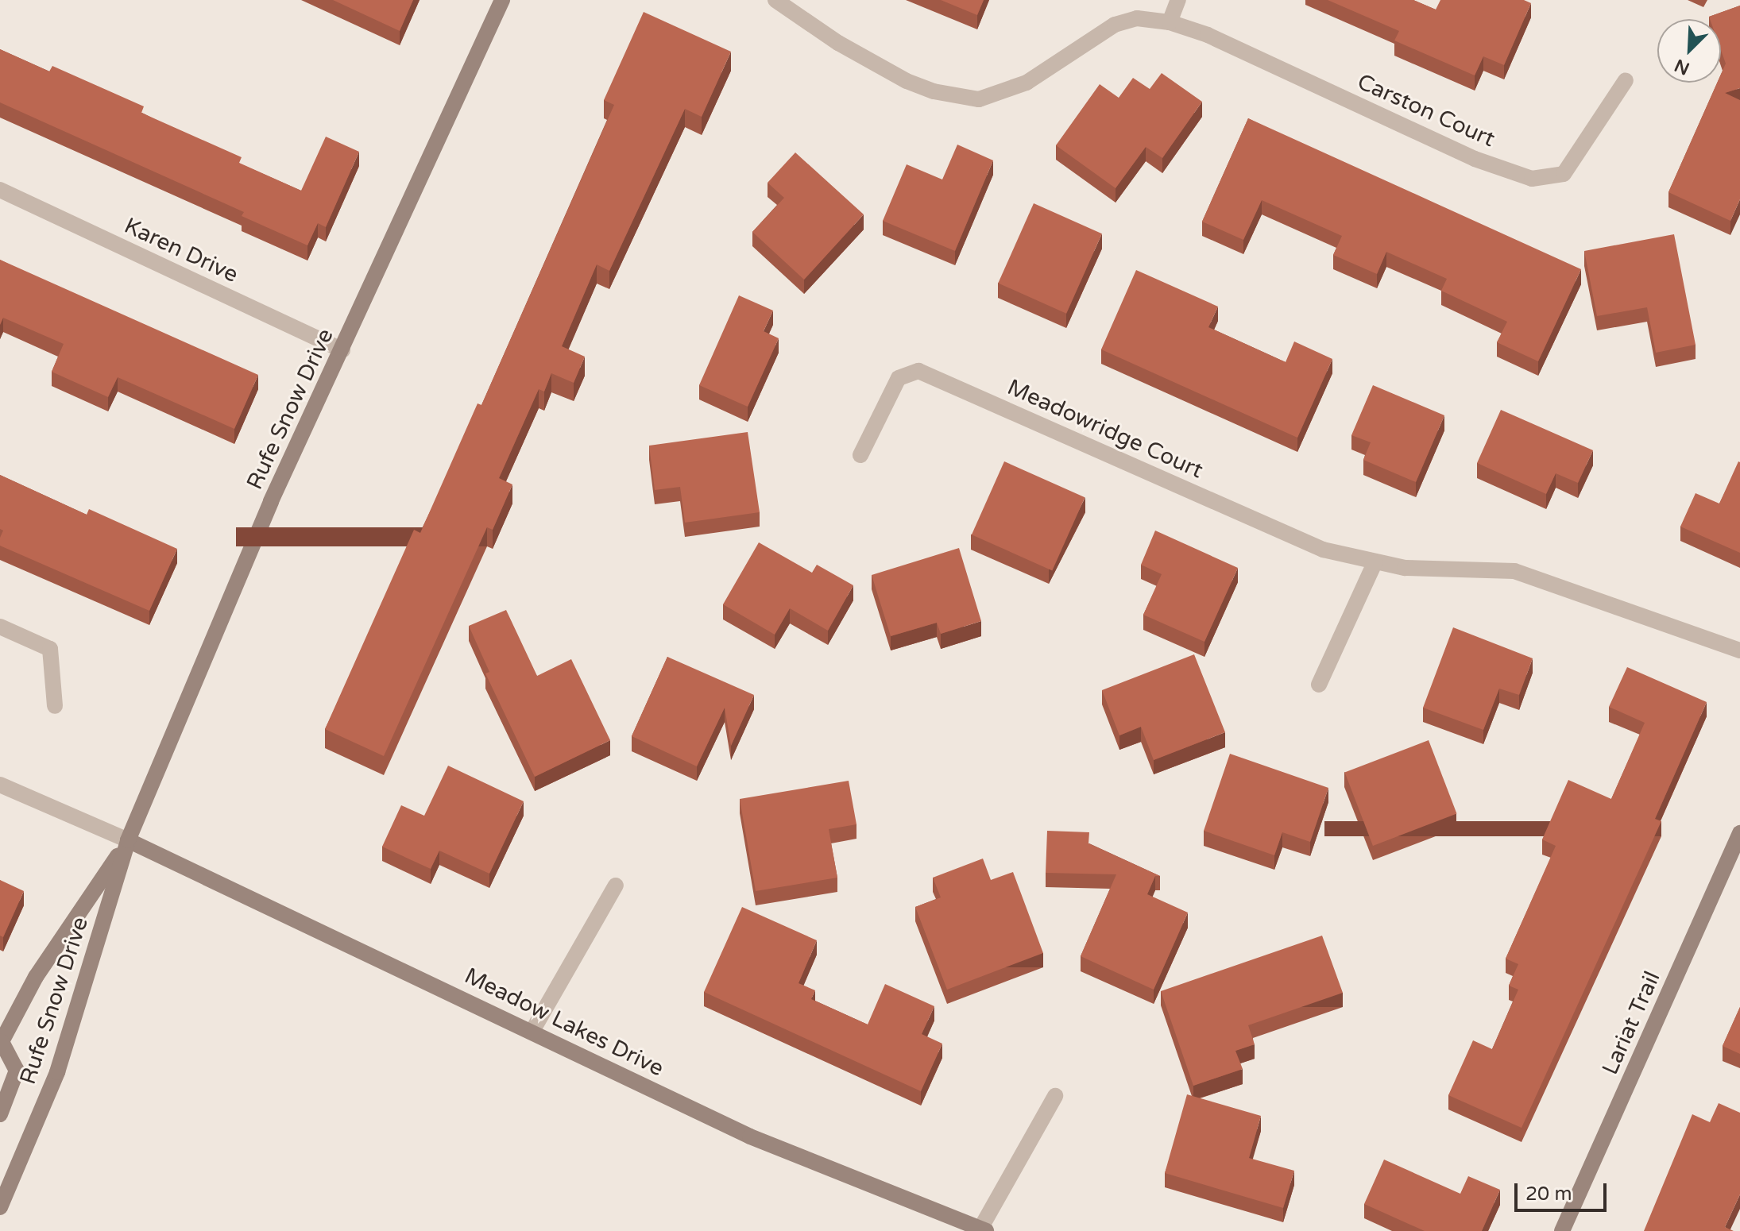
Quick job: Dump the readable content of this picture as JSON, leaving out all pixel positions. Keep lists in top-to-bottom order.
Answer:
{
  "streets": {
    "main road": ["Rufe Snow Drive", "Meadow Lakes Drive", "Lariat Trail"],
    "street": ["Carston Court", "Karen Drive", "Meadowridge Court"]
  },
  "crossings": [
    ["Karen Drive", "Rufe Snow Drive"],
    ["Rufe Snow Drive", "Meadow Lakes Drive"]
  ],
  "scale_bar": "20 m",
  "north": "bottom left"
}
